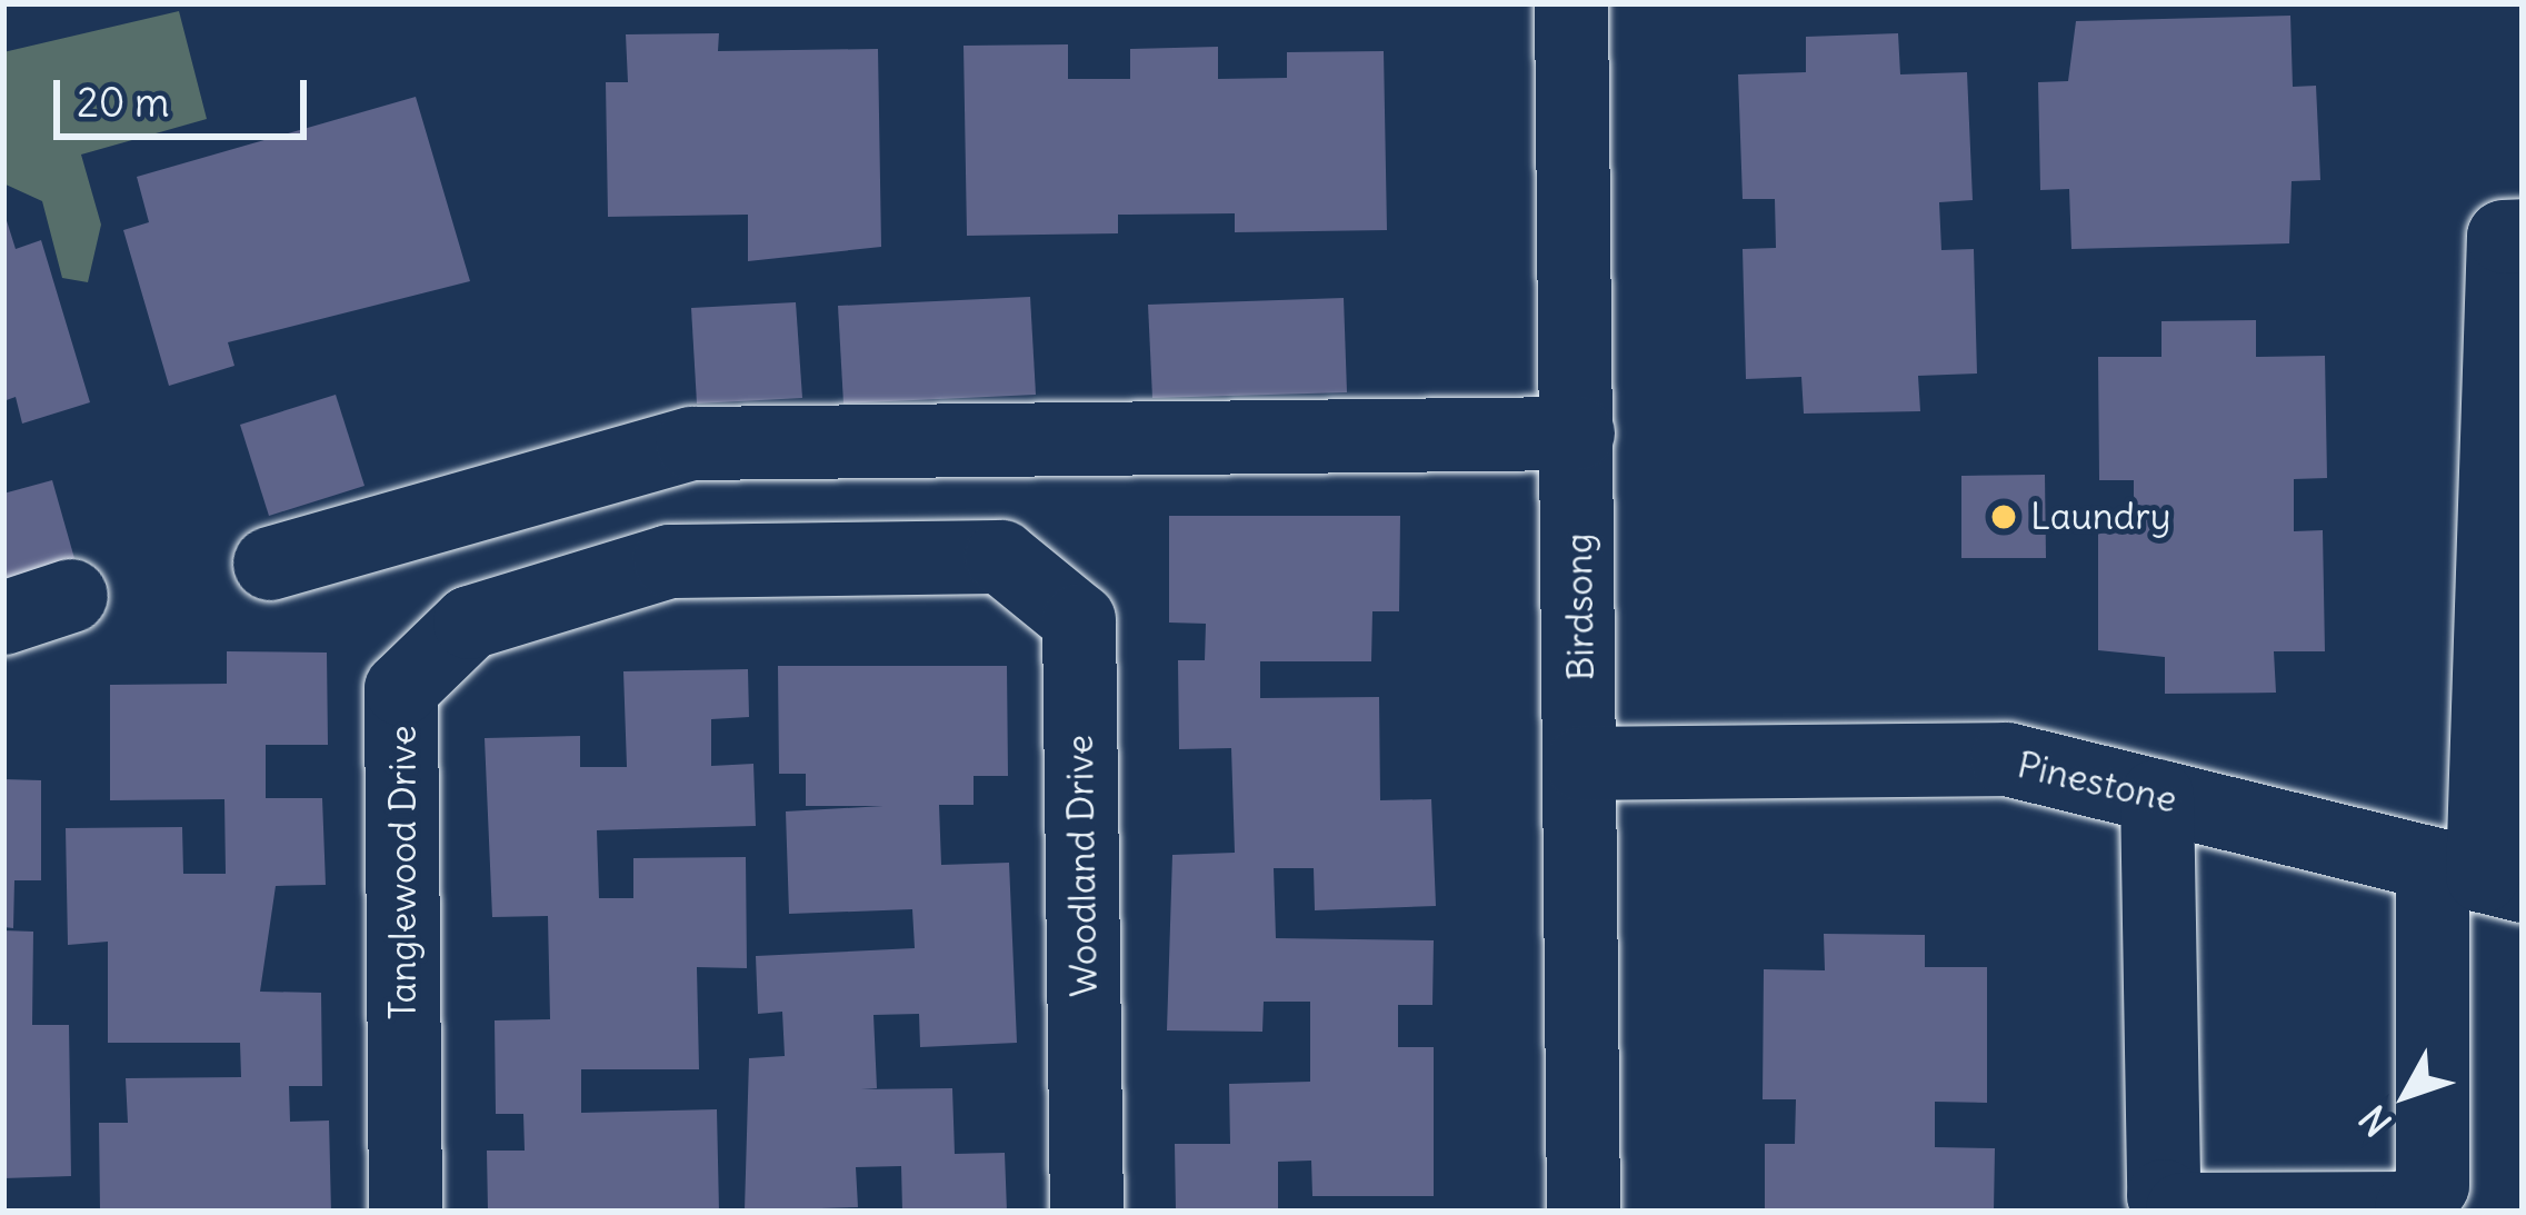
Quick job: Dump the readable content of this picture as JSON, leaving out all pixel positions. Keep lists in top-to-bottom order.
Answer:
{
  "streets": {
    "street": [
      "Birdsong",
      "Pinestone",
      "Woodland Drive",
      "Tanglewood Drive"
    ]
  },
  "crossings": [
    ["Birdsong", "Pinestone"],
    ["Woodland Drive", "Tanglewood Drive"]
  ],
  "places": ["Laundry"],
  "scale_bar": "20 m",
  "north": "bottom left"
}
